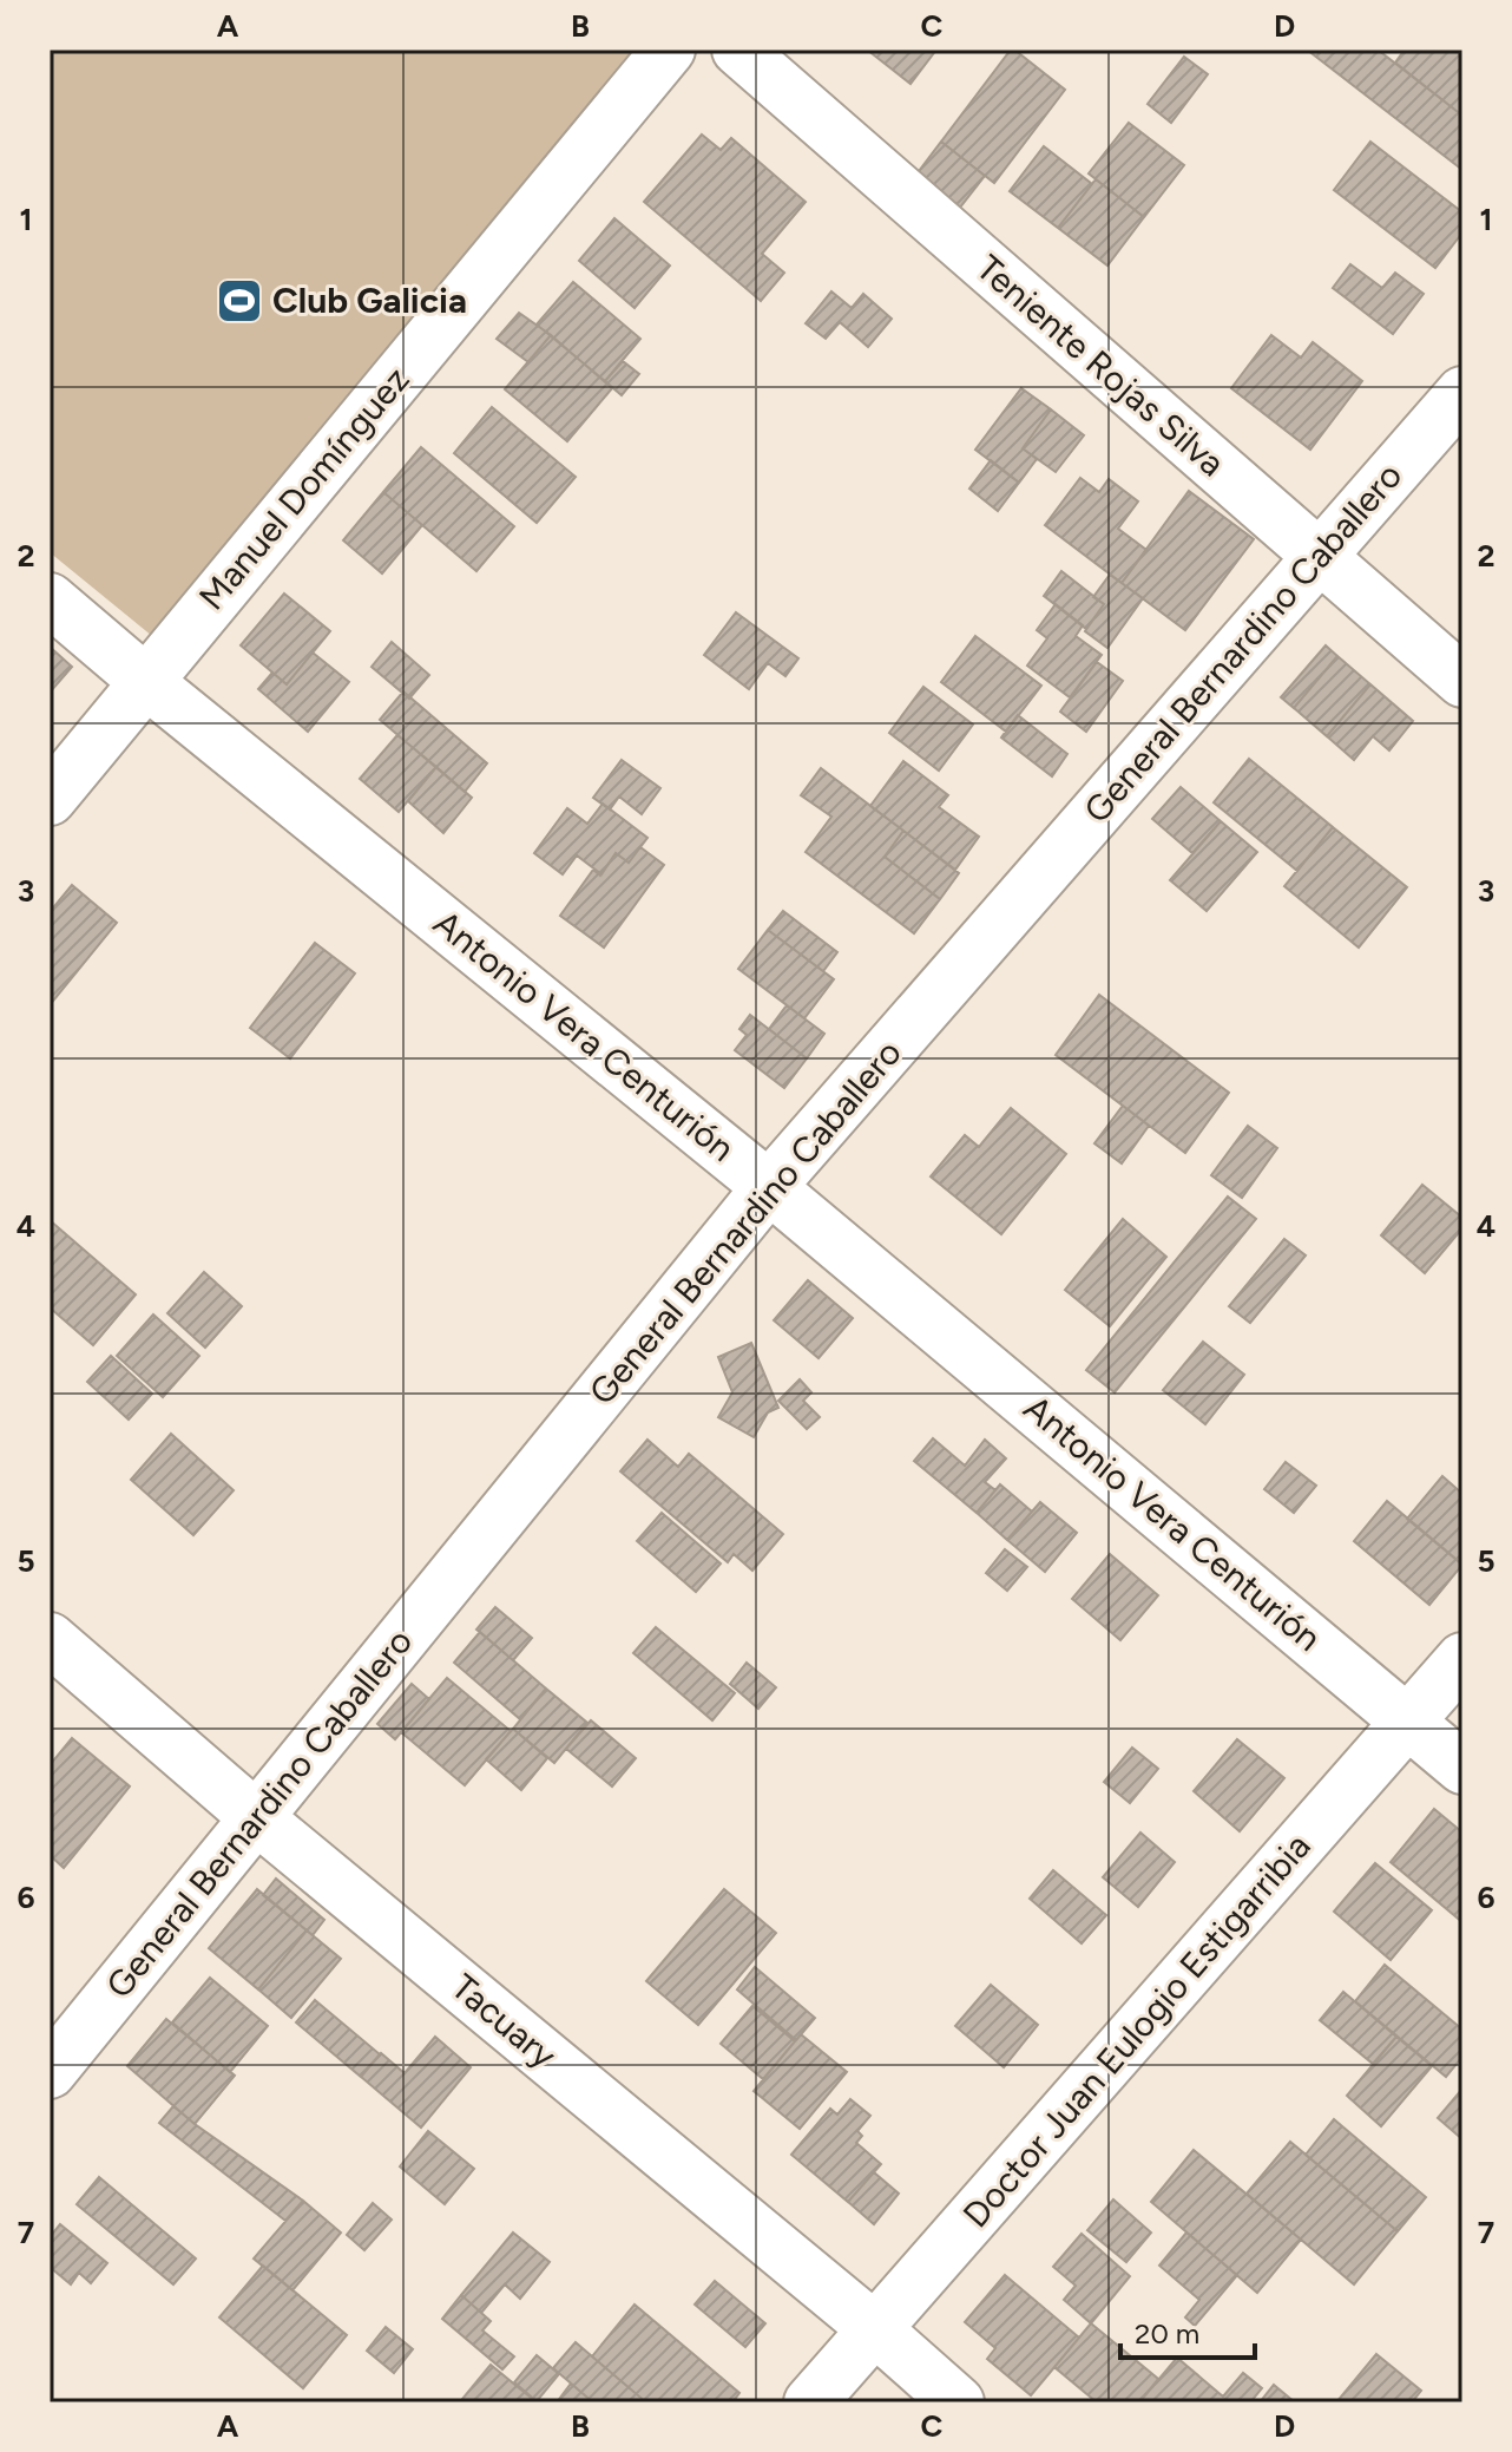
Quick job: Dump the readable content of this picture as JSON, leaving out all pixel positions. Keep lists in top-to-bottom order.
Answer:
{
  "streets": {
    "street": [
      "Teniente Rojas Silva",
      "Manuel Domínguez",
      "General Bernardino Caballero",
      "Antonio Vera Centurión",
      "Tacuary",
      "Doctor Juan Eulogio Estigarribia"
    ]
  },
  "crossings": [
    ["Teniente Rojas Silva", "General Bernardino Caballero"],
    ["Manuel Domínguez", "Antonio Vera Centurión"],
    ["General Bernardino Caballero", "Antonio Vera Centurión"],
    ["General Bernardino Caballero", "Tacuary"],
    ["Antonio Vera Centurión", "Doctor Juan Eulogio Estigarribia"],
    ["Tacuary", "Doctor Juan Eulogio Estigarribia"]
  ],
  "places": {
    "sports": ["Club Galicia"]
  },
  "scale_bar": "20 m",
  "grid": {
    "columns": [
      "A",
      "B",
      "C",
      "D"
    ],
    "rows": [
      "1",
      "2",
      "3",
      "4",
      "5",
      "6",
      "7"
    ]
  }
}
